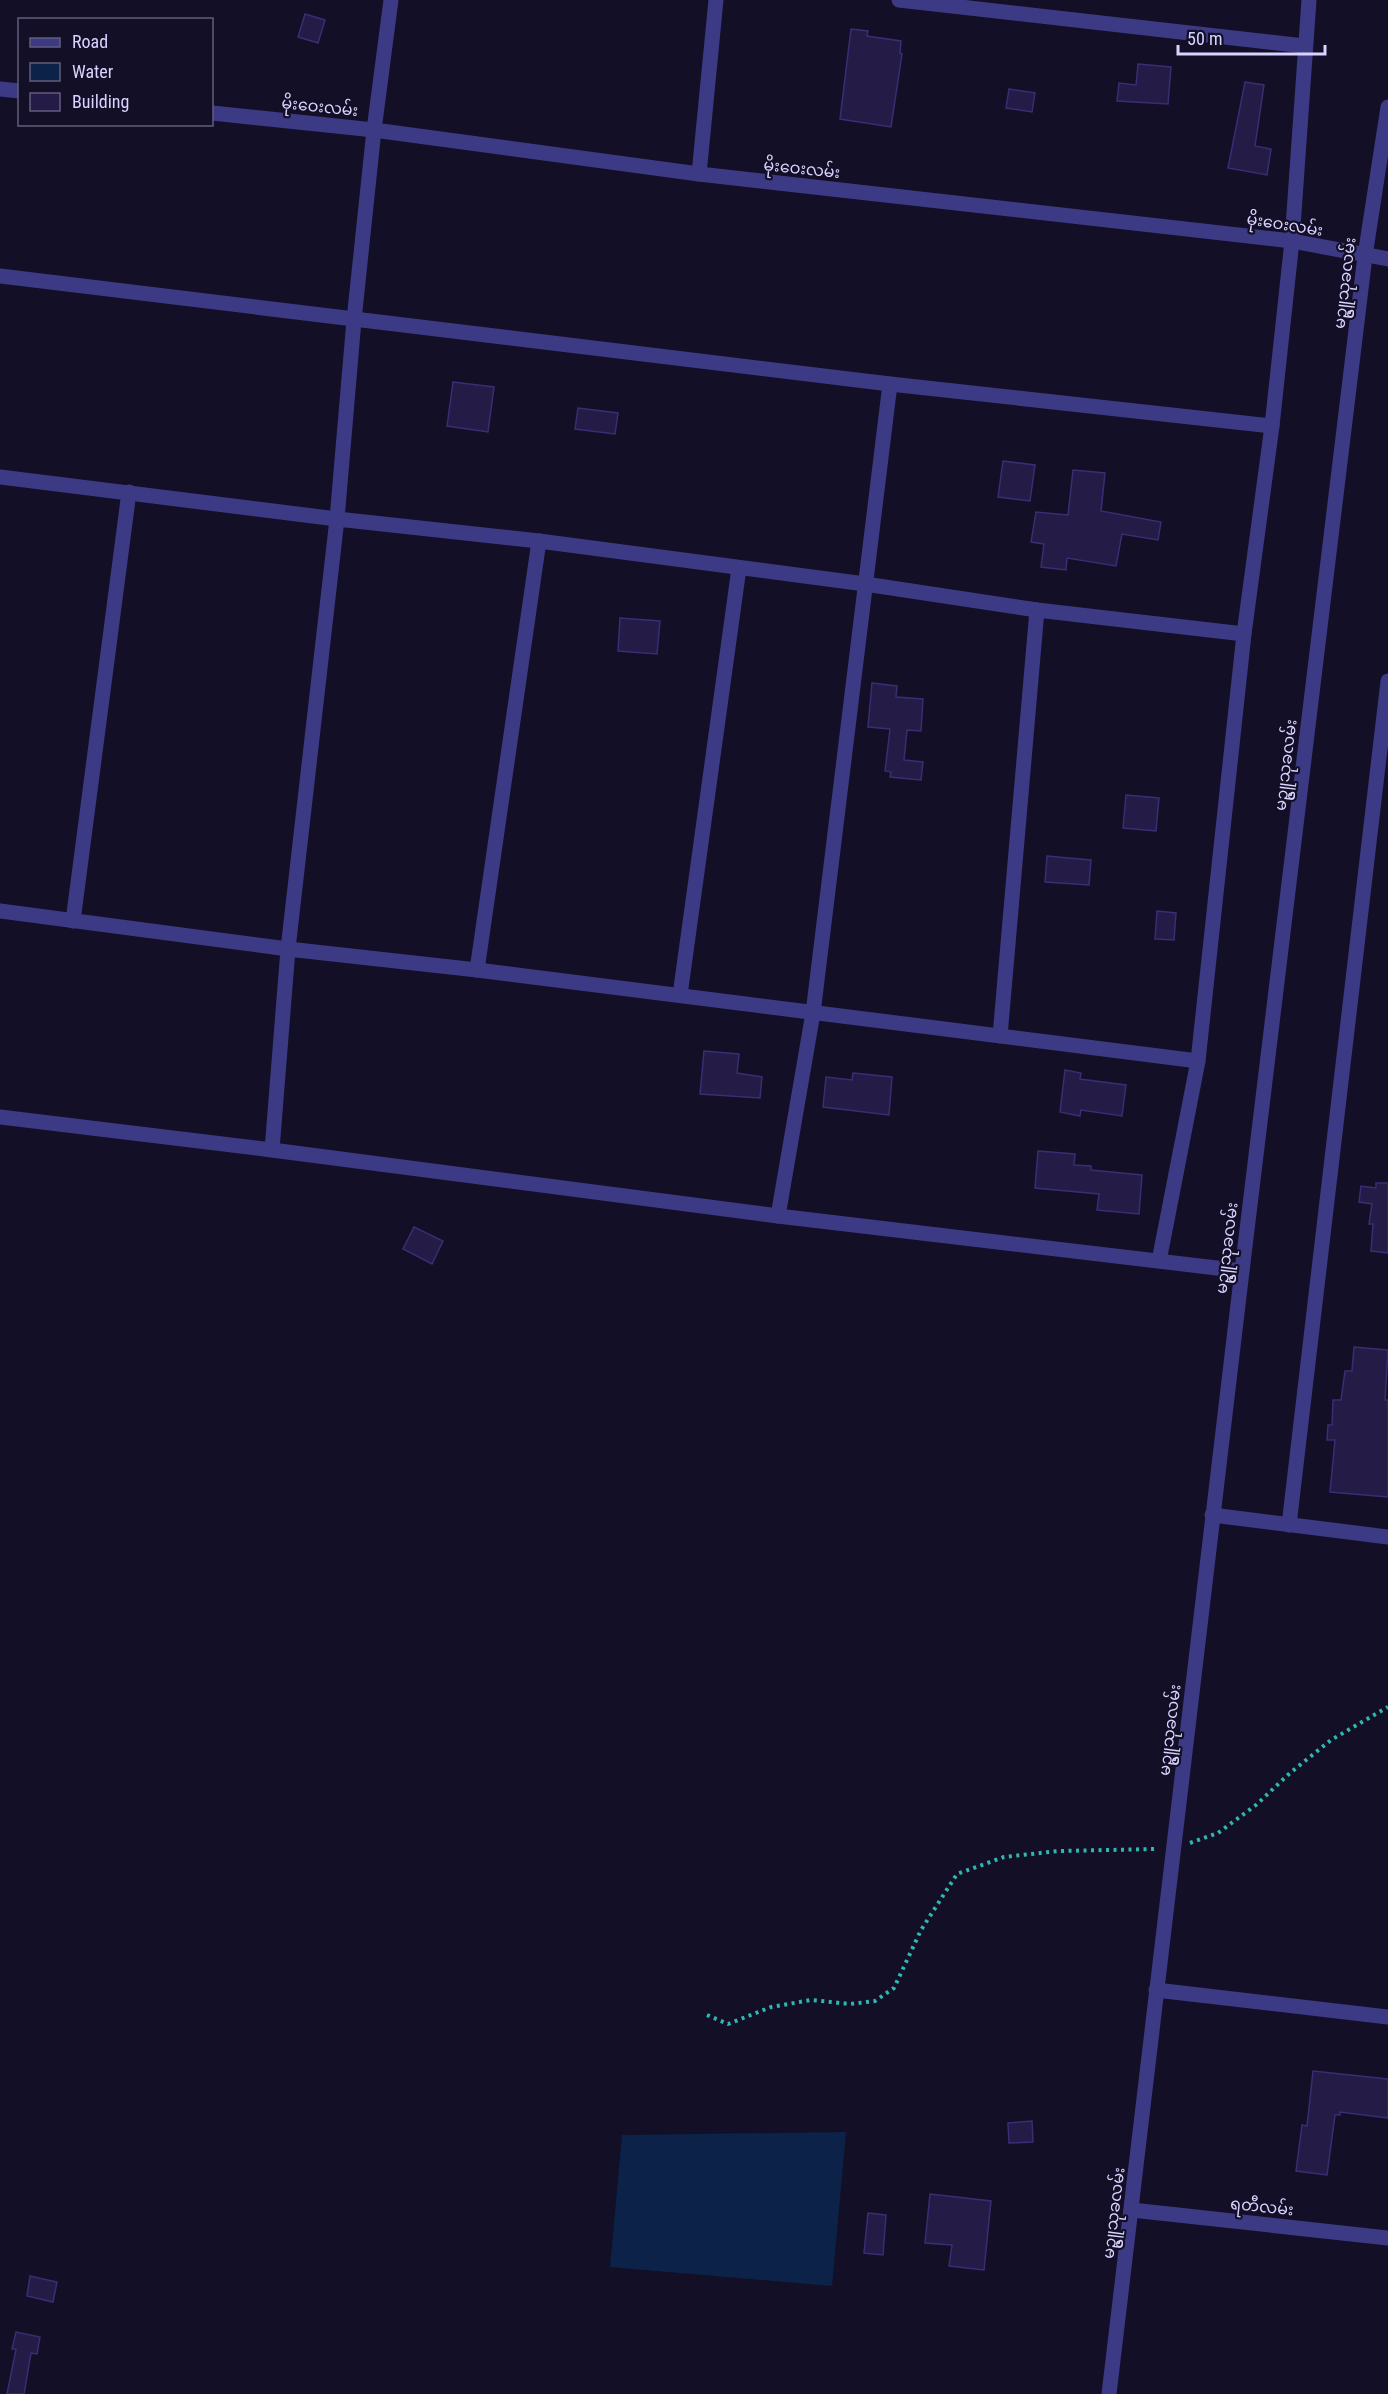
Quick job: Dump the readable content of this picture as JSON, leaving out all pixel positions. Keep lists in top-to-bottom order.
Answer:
{
  "streets": {
    "street": ["မိုးဝေးလမ်း", "မဥ္ဇူသုခလမ်း", "ရတီလမ်း"]
  },
  "crossings": [
    ["မိုးဝေးလမ်း", "မဥ္ဇူသုခလမ်း"],
    ["မဥ္ဇူသုခလမ်း", "ရတီလမ်း"]
  ],
  "legend": ["Road", "Water", "Building"],
  "scale_bar": "50 m"
}
